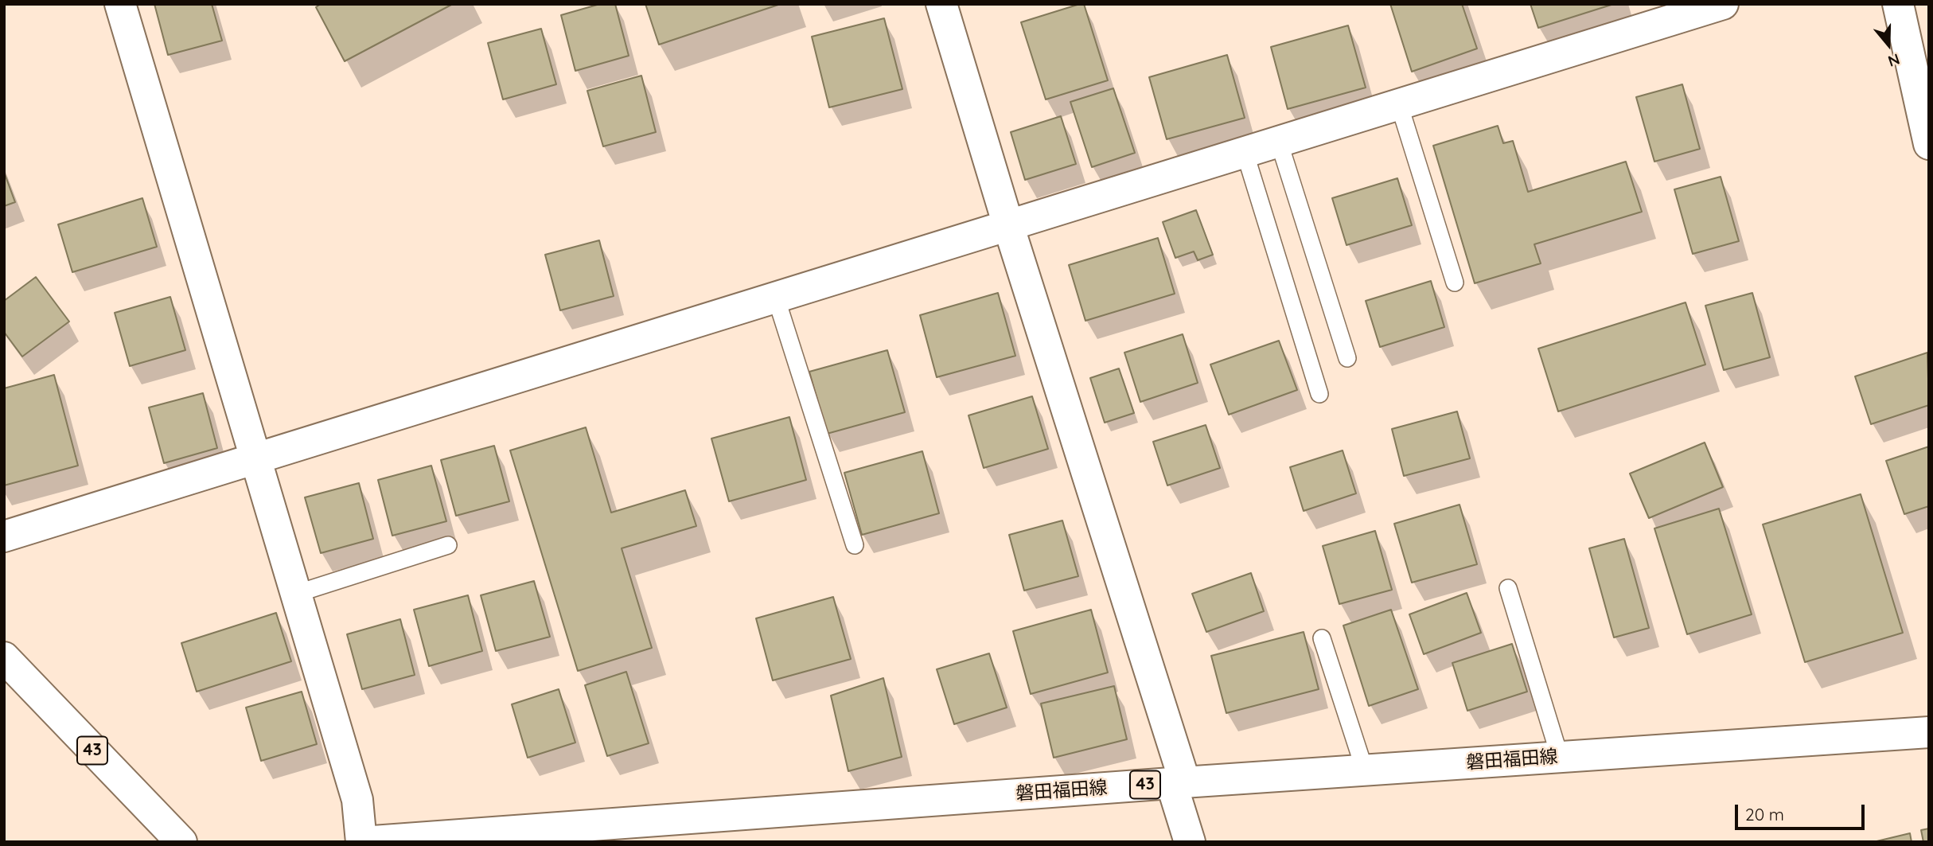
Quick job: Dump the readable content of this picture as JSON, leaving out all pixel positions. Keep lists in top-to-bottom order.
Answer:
{
  "streets": {
    "street": ["43", "磐田福田線"]
  },
  "scale_bar": "20 m",
  "north": "bottom"
}
